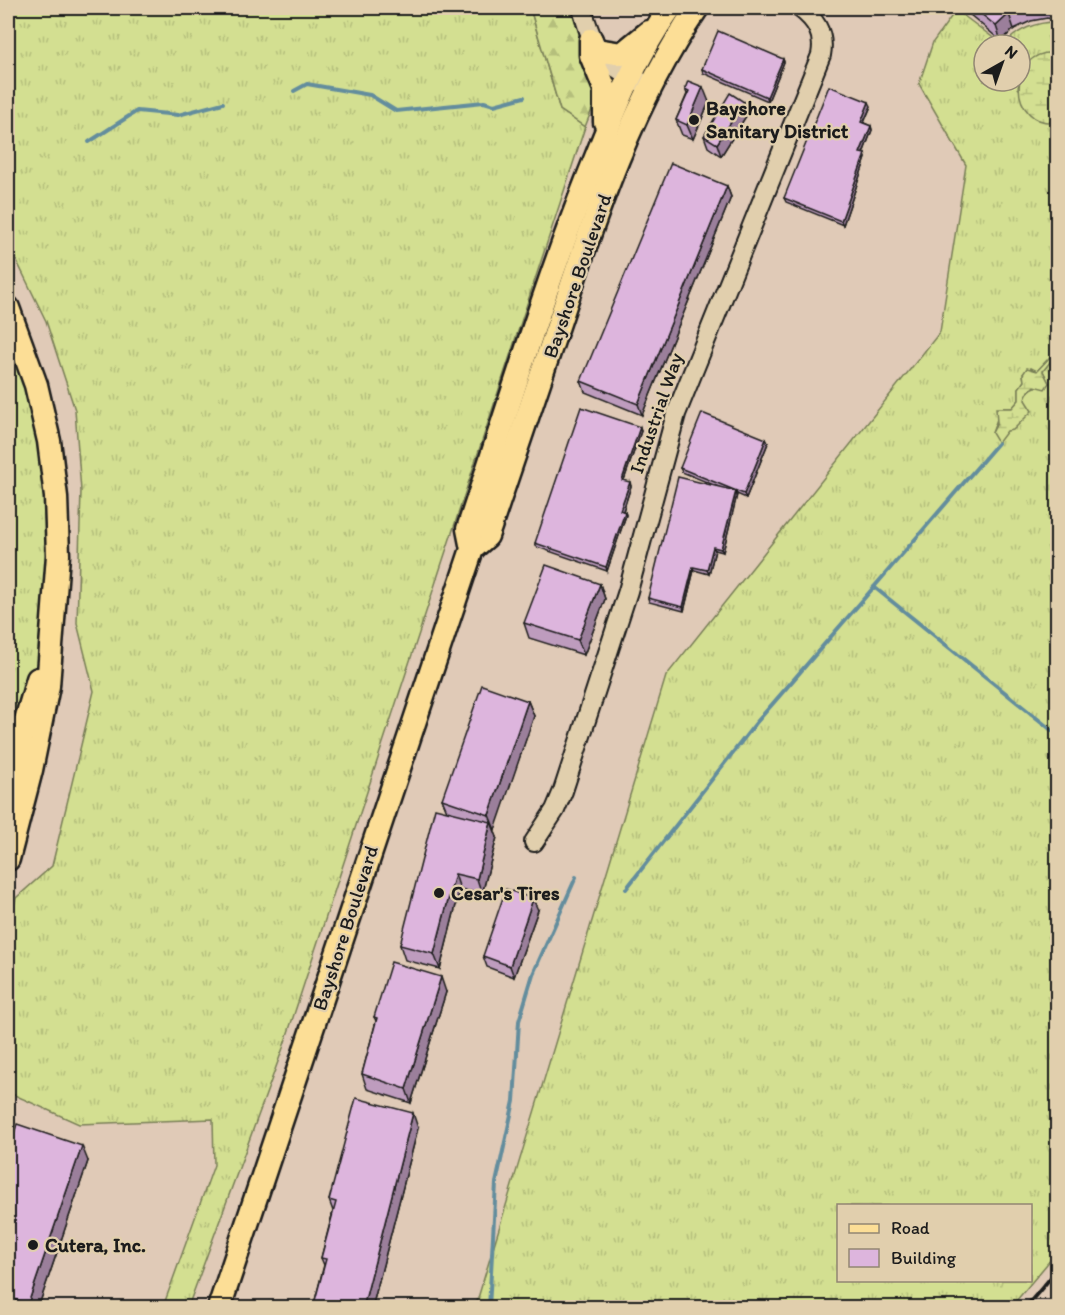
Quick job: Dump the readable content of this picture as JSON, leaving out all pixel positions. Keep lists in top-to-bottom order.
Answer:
{
  "streets": {
    "main road": ["Bayshore Boulevard"],
    "street": ["Industrial Way"]
  },
  "places": ["Bayshore Sanitary District", "Cesar's Tires", "Cutera, Inc."],
  "legend": ["Road", "Building"],
  "north": "top right"
}
